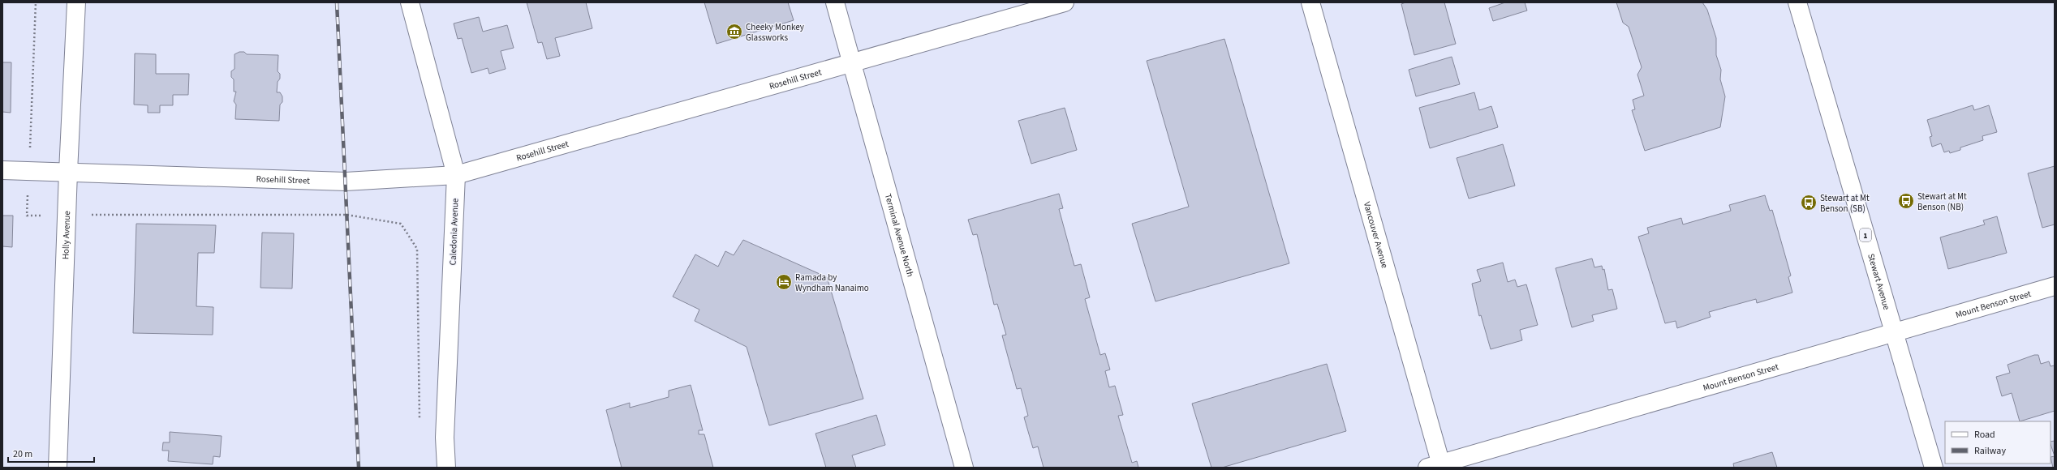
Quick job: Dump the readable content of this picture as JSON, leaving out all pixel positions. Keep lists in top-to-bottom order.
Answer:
{
  "streets": {
    "main road": [
      "Rosehill Street",
      "Caledonia Avenue",
      "Holly Avenue",
      "Terminal Avenue North",
      "Vancouver Avenue",
      "1",
      "Stewart Avenue",
      "Mount Benson Street"
    ]
  },
  "crossings": [
    ["Rosehill Street", "Caledonia Avenue"],
    ["Rosehill Street", "Holly Avenue"],
    ["Rosehill Street", "Terminal Avenue North"],
    ["Vancouver Avenue", "Mount Benson Street"],
    ["Stewart Avenue", "Mount Benson Street"]
  ],
  "places": {
    "museum": ["Cheeky Monkey Glassworks"],
    "bus stop": ["Stewart at Mt Benson (NB)", "Stewart at Mt Benson (SB)"],
    "hotel": ["Ramada by Wyndham Nanaimo"]
  },
  "legend": ["Road", "Railway"],
  "scale_bar": "20 m"
}
